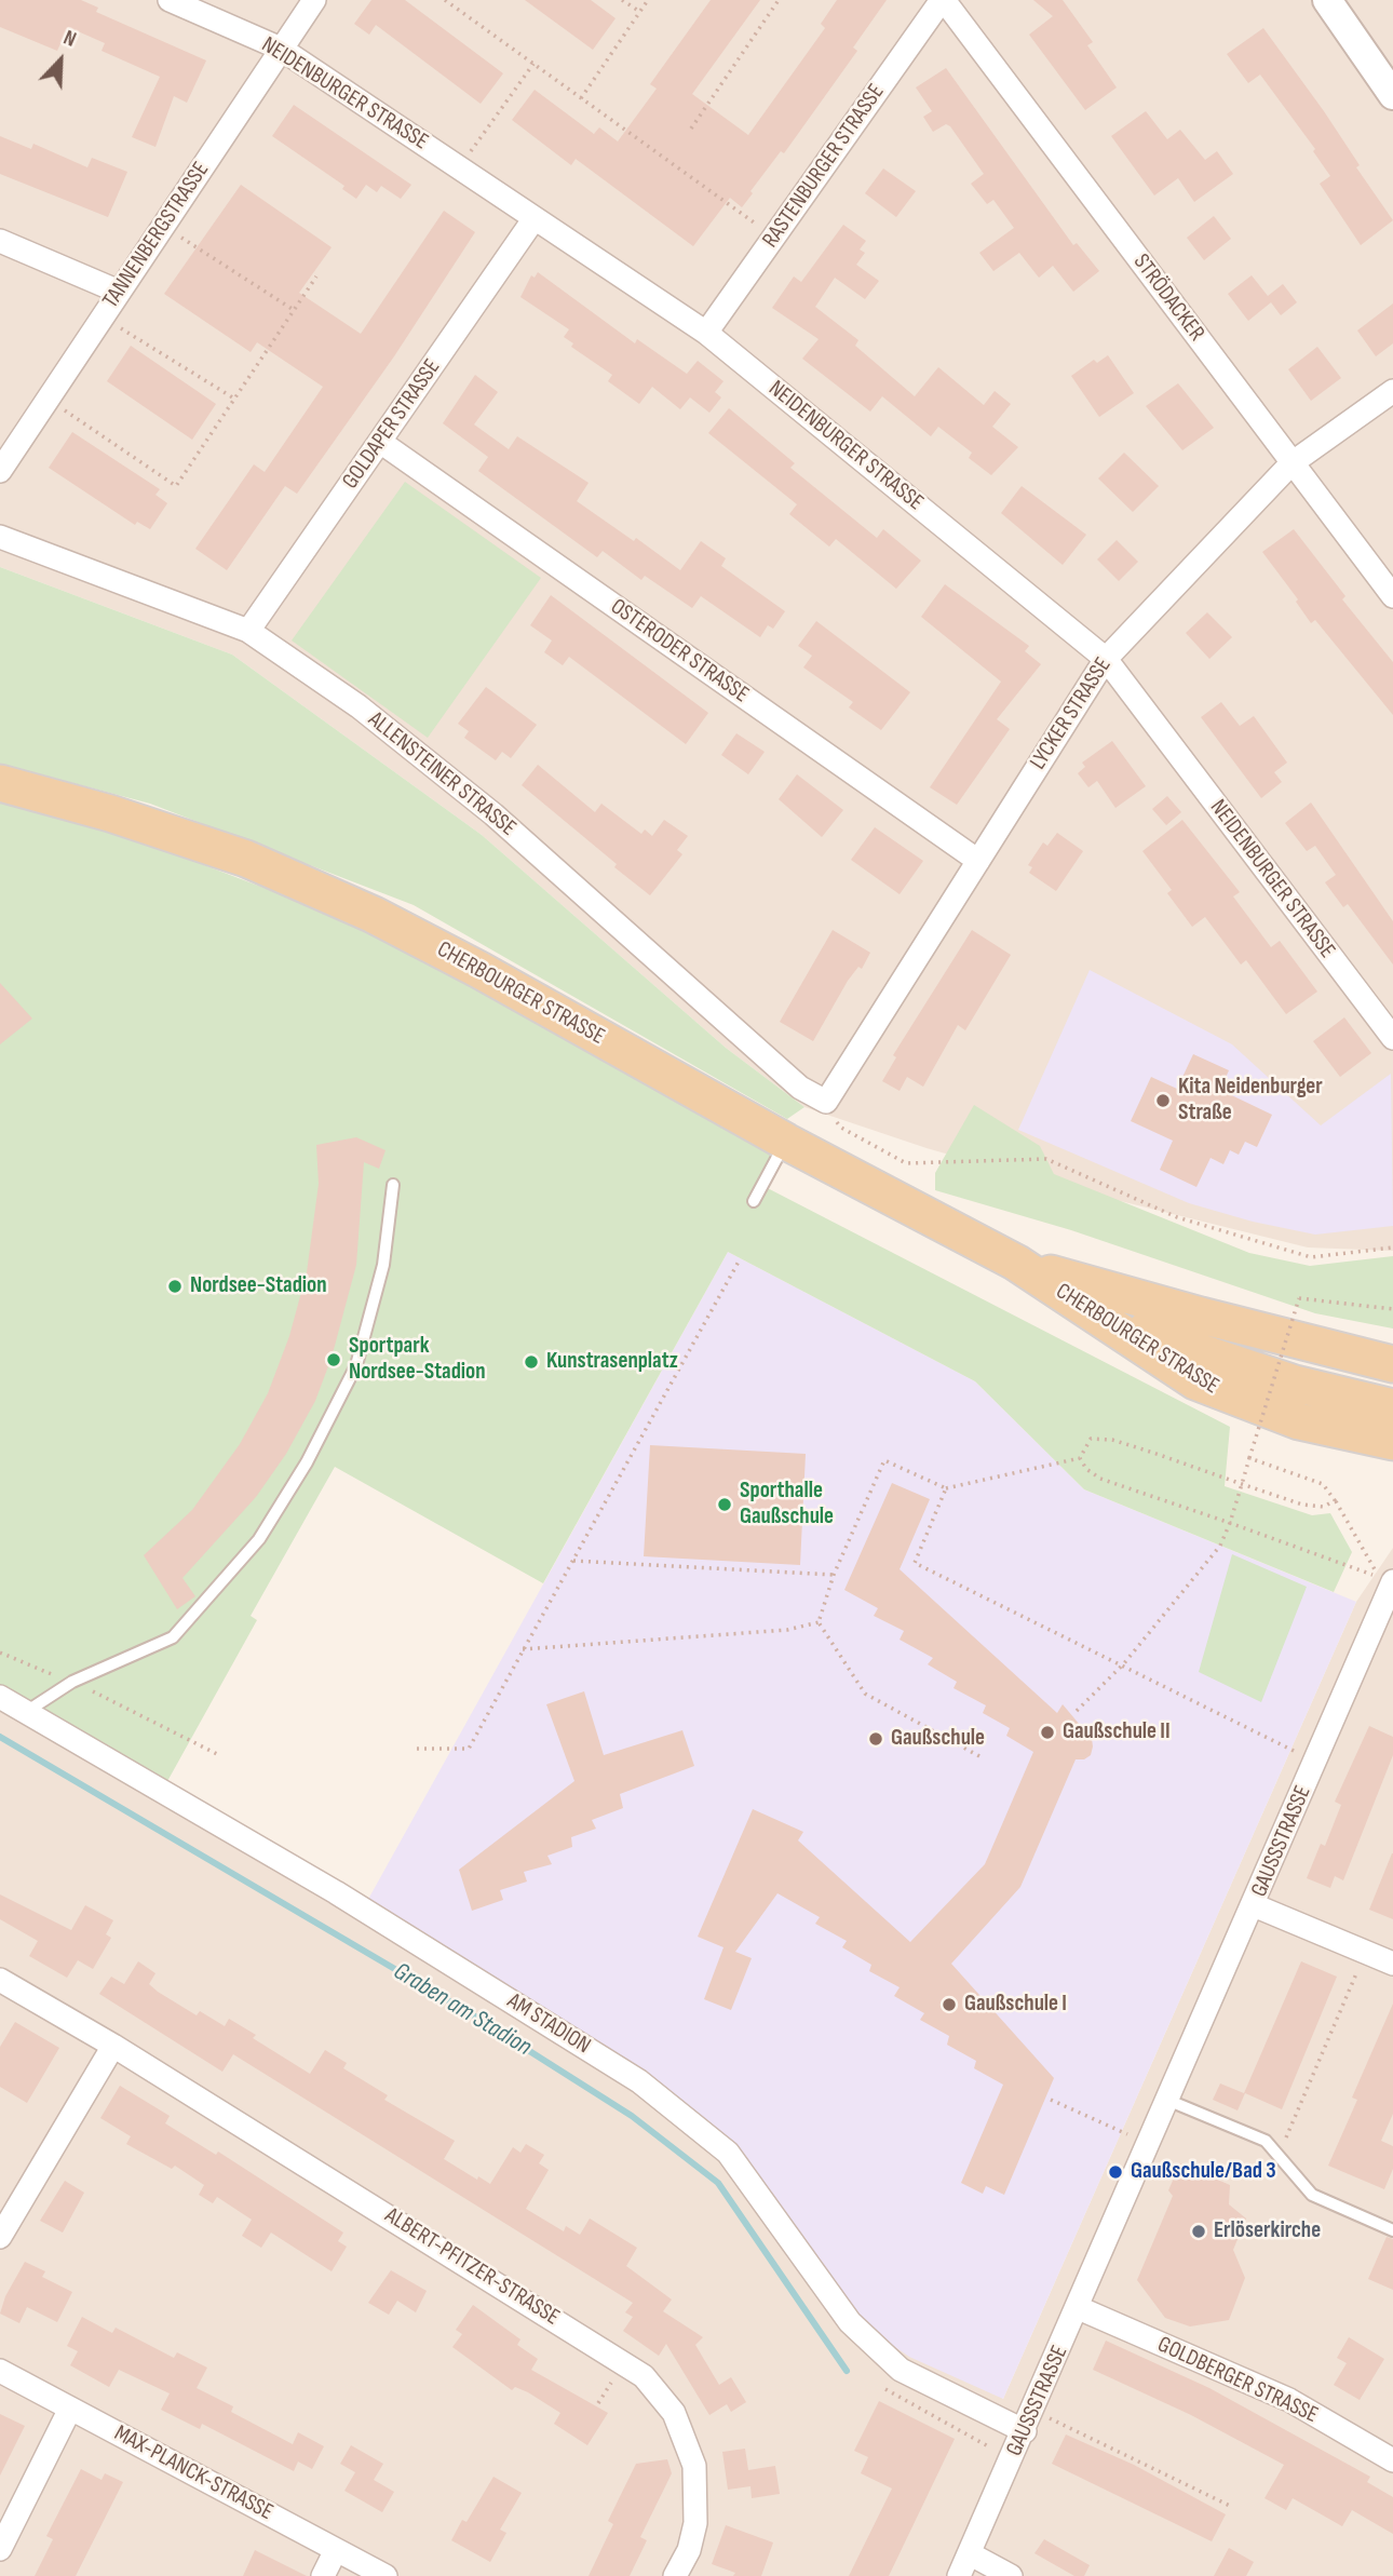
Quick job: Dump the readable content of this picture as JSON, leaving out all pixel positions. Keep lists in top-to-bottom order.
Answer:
{
  "streets": {
    "main road": ["CHERBOURGER STRASSE"],
    "street": [
      "NEIDENBURGER STRASSE",
      "RASTENBURGER STRASSE",
      "TANNENBERGSTRASSE",
      "STRÖDACKER",
      "GOLDAPER STRASSE",
      "OSTERODER STRASSE",
      "LYCKER STRASSE",
      "ALLENSTEINER STRASSE",
      "GAUSSSTRASSE",
      "AM STADION",
      "ALBERT-PFITZER-STRASSE",
      "GOLDBERGER STRASSE",
      "MAX-PLANCK-STRASSE"
    ]
  },
  "crossings": [
    ["NEIDENBURGER STRASSE", "RASTENBURGER STRASSE"],
    ["NEIDENBURGER STRASSE", "TANNENBERGSTRASSE"],
    ["NEIDENBURGER STRASSE", "GOLDAPER STRASSE"],
    ["NEIDENBURGER STRASSE", "LYCKER STRASSE"],
    ["RASTENBURGER STRASSE", "STRÖDACKER"],
    ["STRÖDACKER", "LYCKER STRASSE"],
    ["GOLDAPER STRASSE", "OSTERODER STRASSE"],
    ["GOLDAPER STRASSE", "ALLENSTEINER STRASSE"],
    ["OSTERODER STRASSE", "LYCKER STRASSE"],
    ["LYCKER STRASSE", "ALLENSTEINER STRASSE"],
    ["GAUSSSTRASSE", "AM STADION"],
    ["GAUSSSTRASSE", "GOLDBERGER STRASSE"]
  ],
  "water": ["Graben am Stadion"],
  "places": [
    "Kita Neidenburger Straße",
    "Nordsee-Stadion",
    "Sportpark Nordsee-Stadion",
    "Kunstrasenplatz",
    "Sporthalle Gaußschule",
    "Gaußschule II",
    "Gaußschule",
    "Gaußschule I",
    "Gaußschule/Bad 3",
    "Erlöserkirche"
  ],
  "north": "top right"
}
